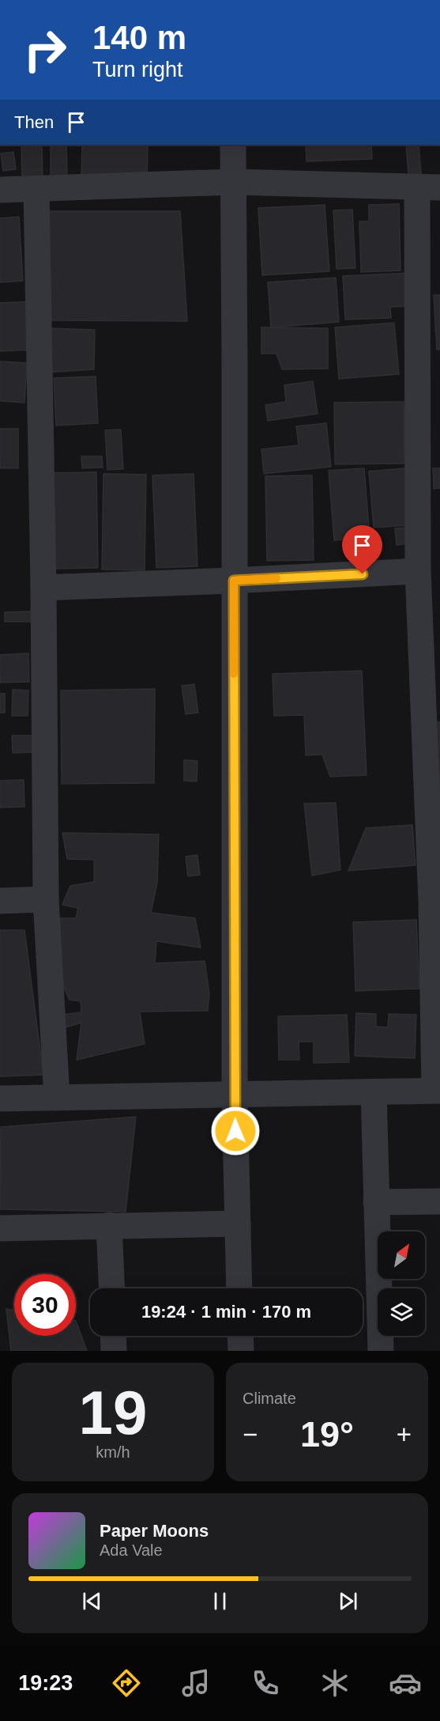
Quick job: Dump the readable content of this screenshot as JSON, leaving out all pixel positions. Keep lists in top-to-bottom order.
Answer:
{
  "north": "top right",
  "page": {
    "turn": ["140 m", "Turn right"],
    "then": "Then",
    "limit": "30",
    "trip": "19:24 · 1 min · 170 m",
    "tile": [
      ["19", "km/h"],
      "Climate"
    ],
    "heat": ["−", "19°", "+"],
    "song": ["Paper Moons", "Ada Vale"],
    "tabs": "19:23"
  }
}
